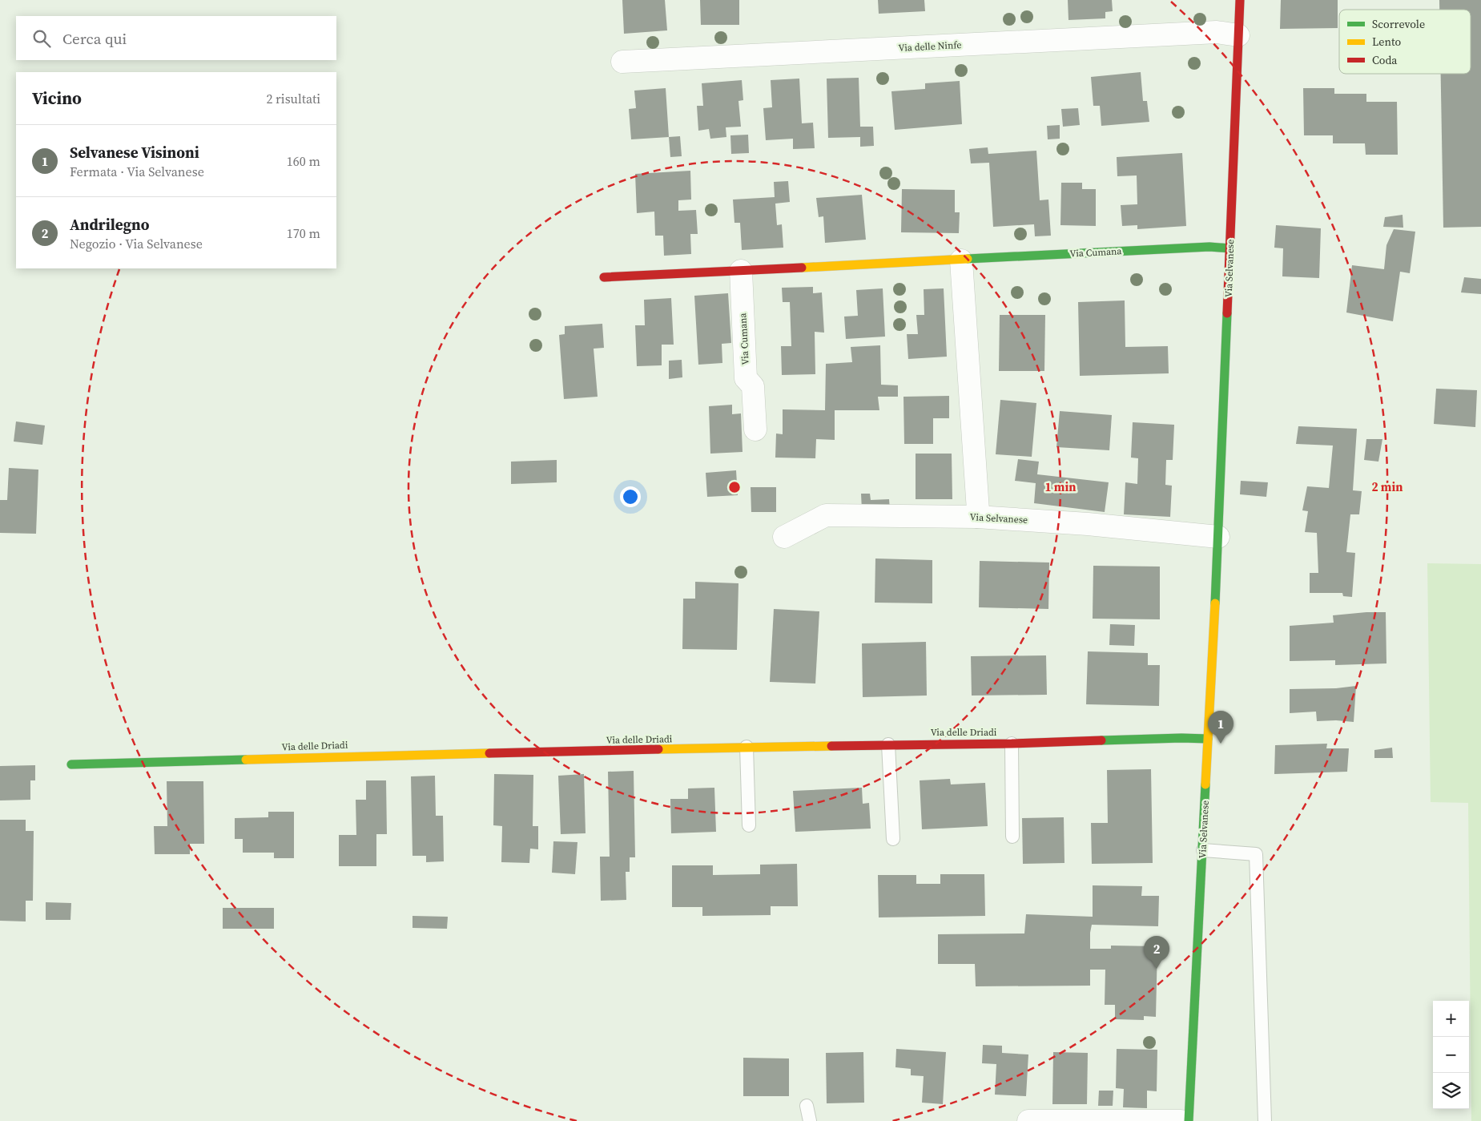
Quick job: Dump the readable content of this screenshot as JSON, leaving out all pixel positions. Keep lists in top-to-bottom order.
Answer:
{
  "streets": {
    "street": [
      "Via delle Ninfe",
      "Via Cumana",
      "Via Selvanese",
      "Via delle Driadi"
    ]
  },
  "crossings": [
    ["Via delle Ninfe", "Via Selvanese"],
    ["Via Cumana", "Via Selvanese"],
    ["Via Selvanese", "Via delle Driadi"]
  ],
  "legend": ["Scorrevole", "Lento", "Coda"],
  "page": {
    "search": "Cerca qui",
    "heading": ["Vicino", "2 risultati"],
    "list": [
      {
        "mark": "1",
        "name": "Selvanese Visinoni",
        "note": "Fermata · Via Selvanese",
        "value": "160 m"
      },
      {
        "mark": "2",
        "name": "Andrilegno",
        "note": "Negozio · Via Selvanese",
        "value": "170 m"
      }
    ],
    "pins": ["1", "2"],
    "map_buttons": ["+", "−"]
  },
  "rings": ["1 min", "2 min"]
}
